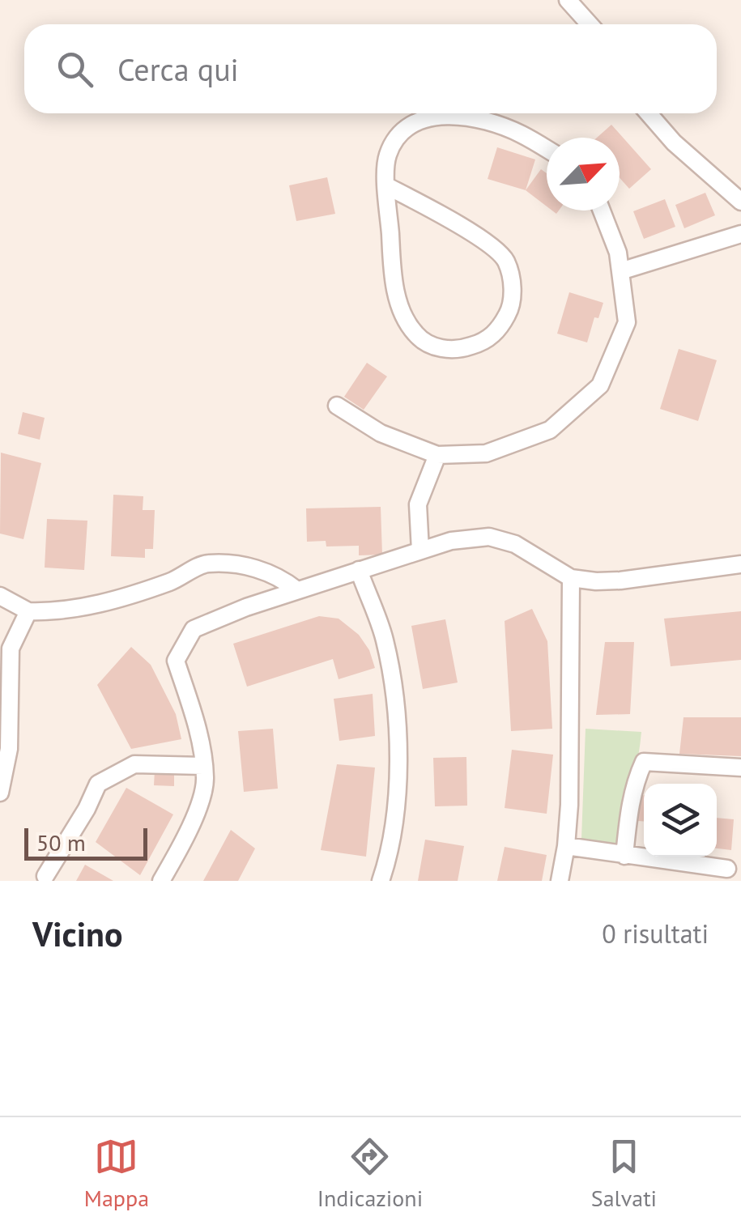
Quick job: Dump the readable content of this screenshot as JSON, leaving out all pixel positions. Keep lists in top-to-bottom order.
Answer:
{
  "scale_bar": "50 m",
  "north": "top right",
  "page": {
    "search": "Cerca qui",
    "scale": "50 m",
    "heading": ["Vicino", "0 risultati"],
    "nav": ["Mappa", "Indicazioni", "Salvati"]
  }
}
